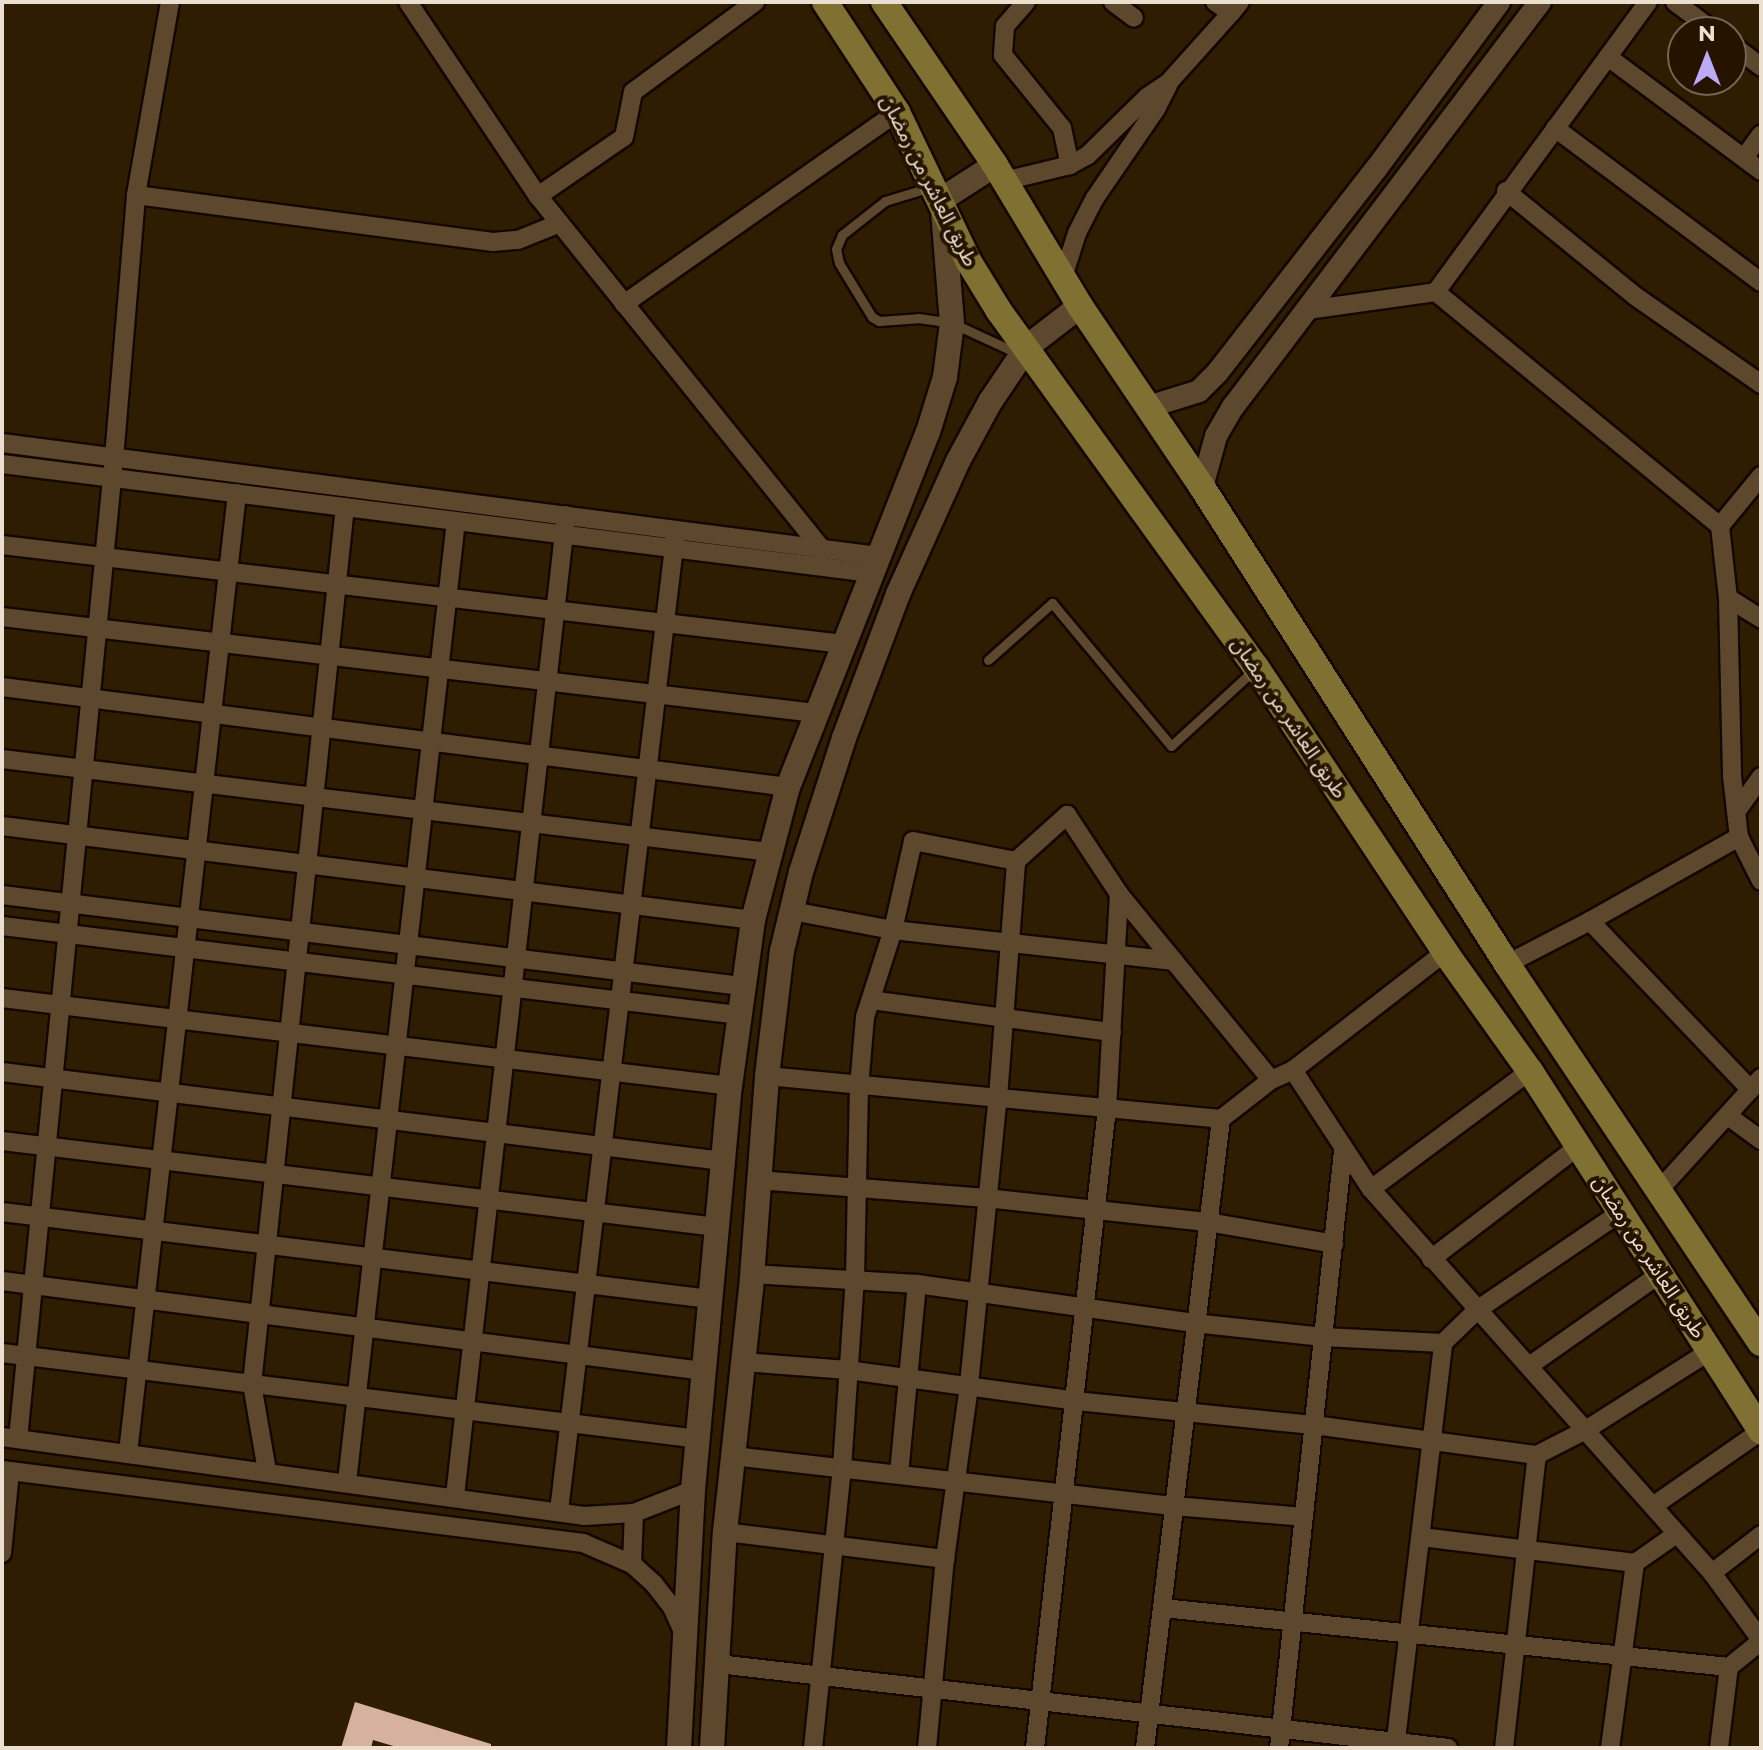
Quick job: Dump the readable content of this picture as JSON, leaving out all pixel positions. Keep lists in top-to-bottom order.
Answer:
{
  "streets": {
    "main road": ["طريق العاشر من رمضان"]
  },
  "north": "top"
}
